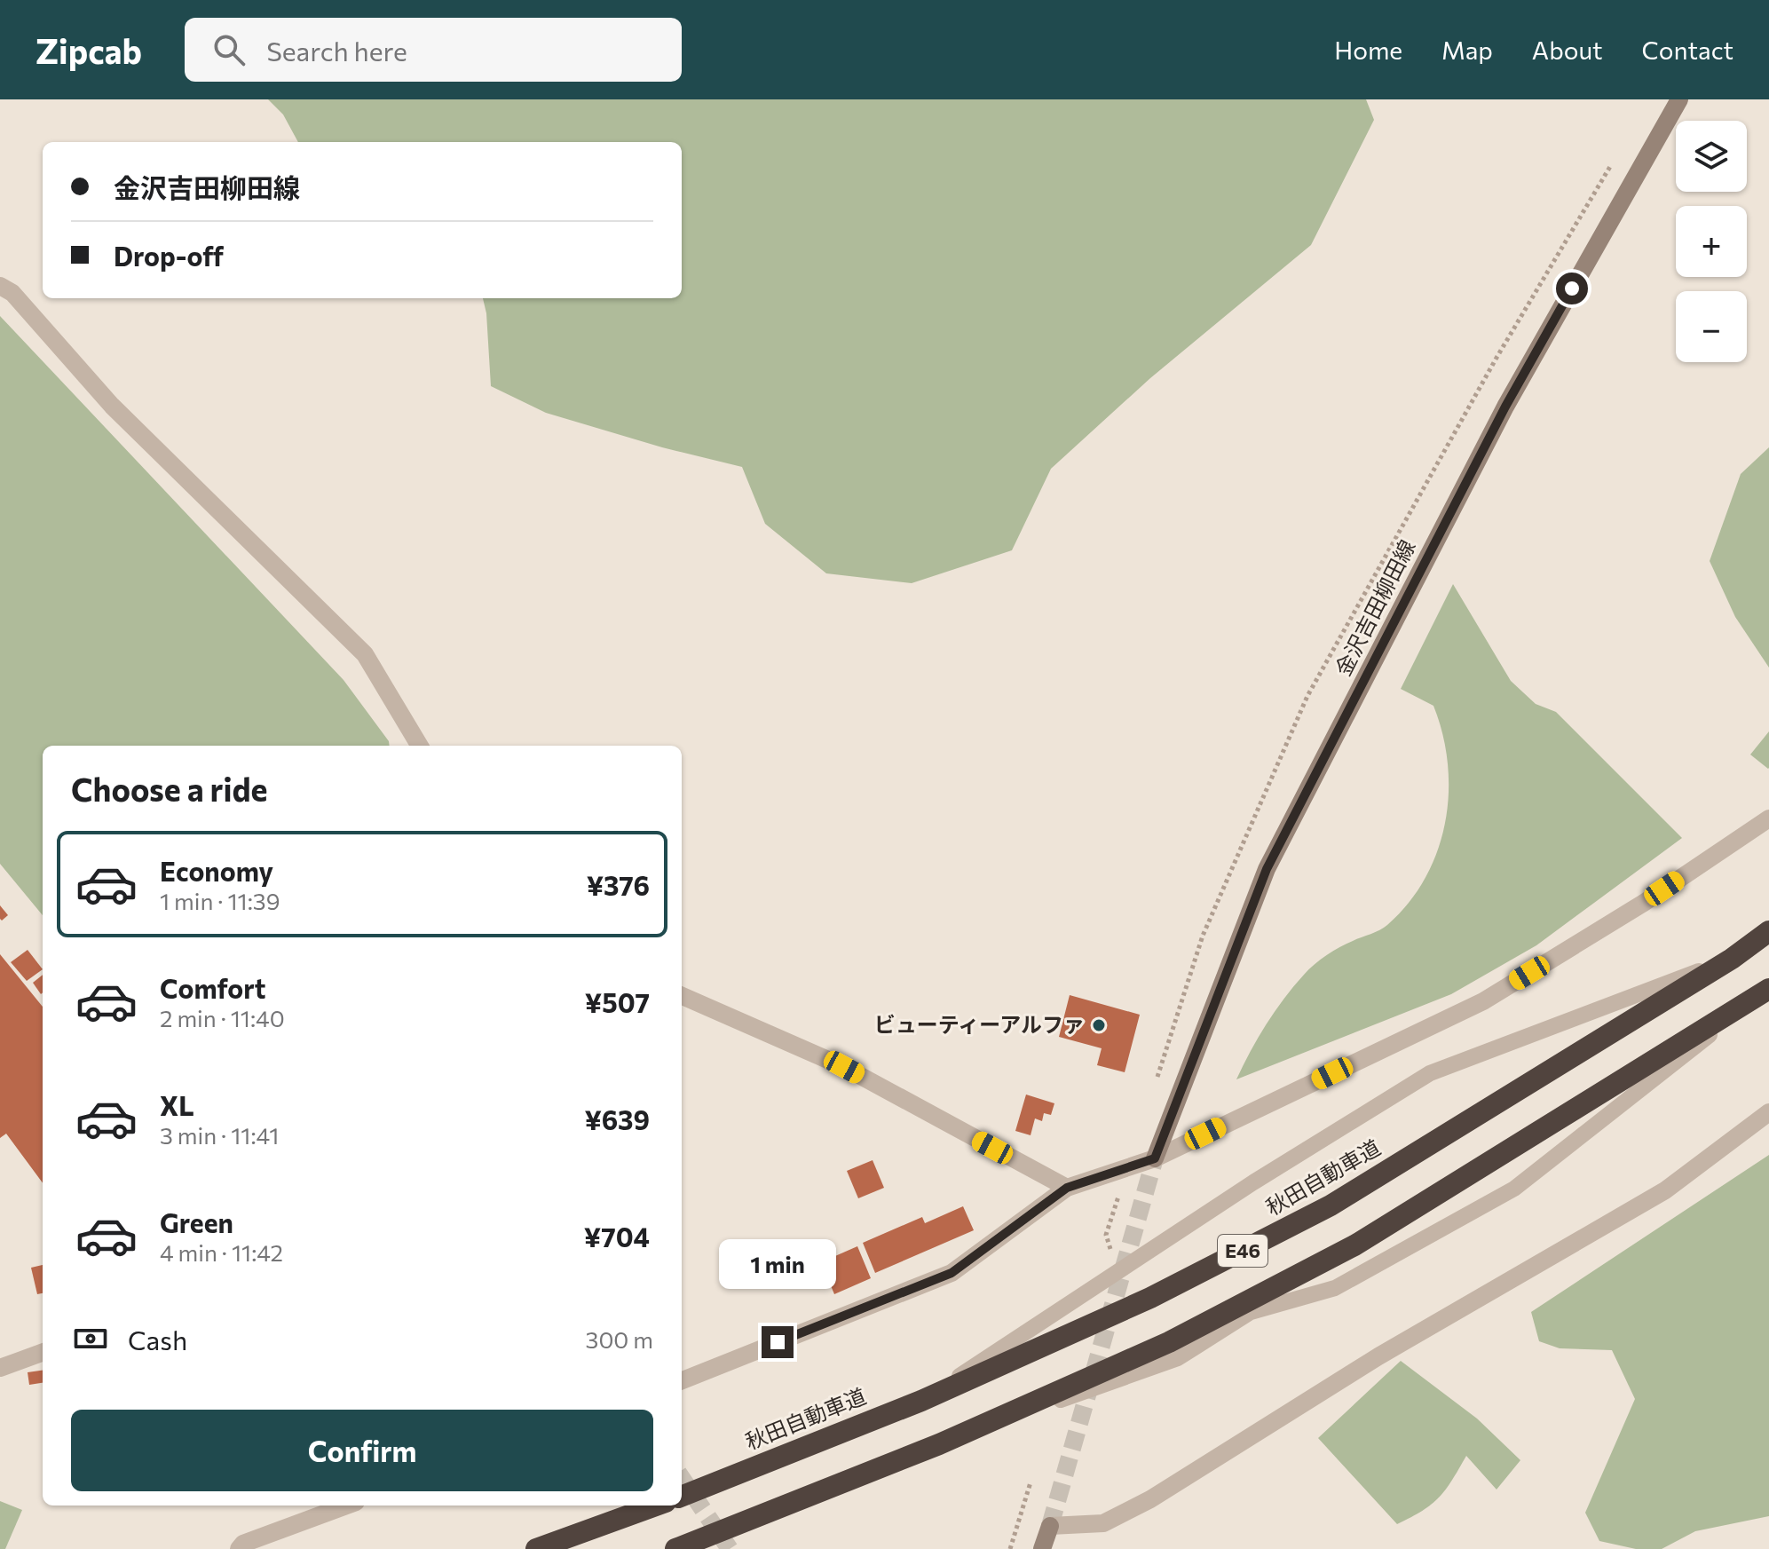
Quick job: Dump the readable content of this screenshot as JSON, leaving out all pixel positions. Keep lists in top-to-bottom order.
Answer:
{
  "streets": {
    "highway": ["秋田自動車道", "E46"],
    "main road": ["金沢吉田柳田線"]
  },
  "places": ["ビューティーアルファ"],
  "page": {
    "header": "Zipcab",
    "search": "Search here",
    "nav": [
      "Home",
      "Map",
      "About",
      "Contact"
    ],
    "map_buttons": ["+", "−"],
    "banner": ["金沢吉田柳田線", "Drop-off"],
    "heading": "Choose a ride",
    "list": [
      {
        "name": "Economy",
        "note": "1 min · 11:39",
        "value": "¥376"
      },
      {
        "name": "Comfort",
        "note": "2 min · 11:40",
        "value": "¥507"
      },
      {
        "name": "XL",
        "note": "3 min · 11:41",
        "value": "¥639"
      },
      {
        "name": "Green",
        "note": "4 min · 11:42",
        "value": "¥704"
      }
    ],
    "bubble": "1 min",
    "pay": ["Cash", "300 m"],
    "buttons": "Confirm"
  }
}
